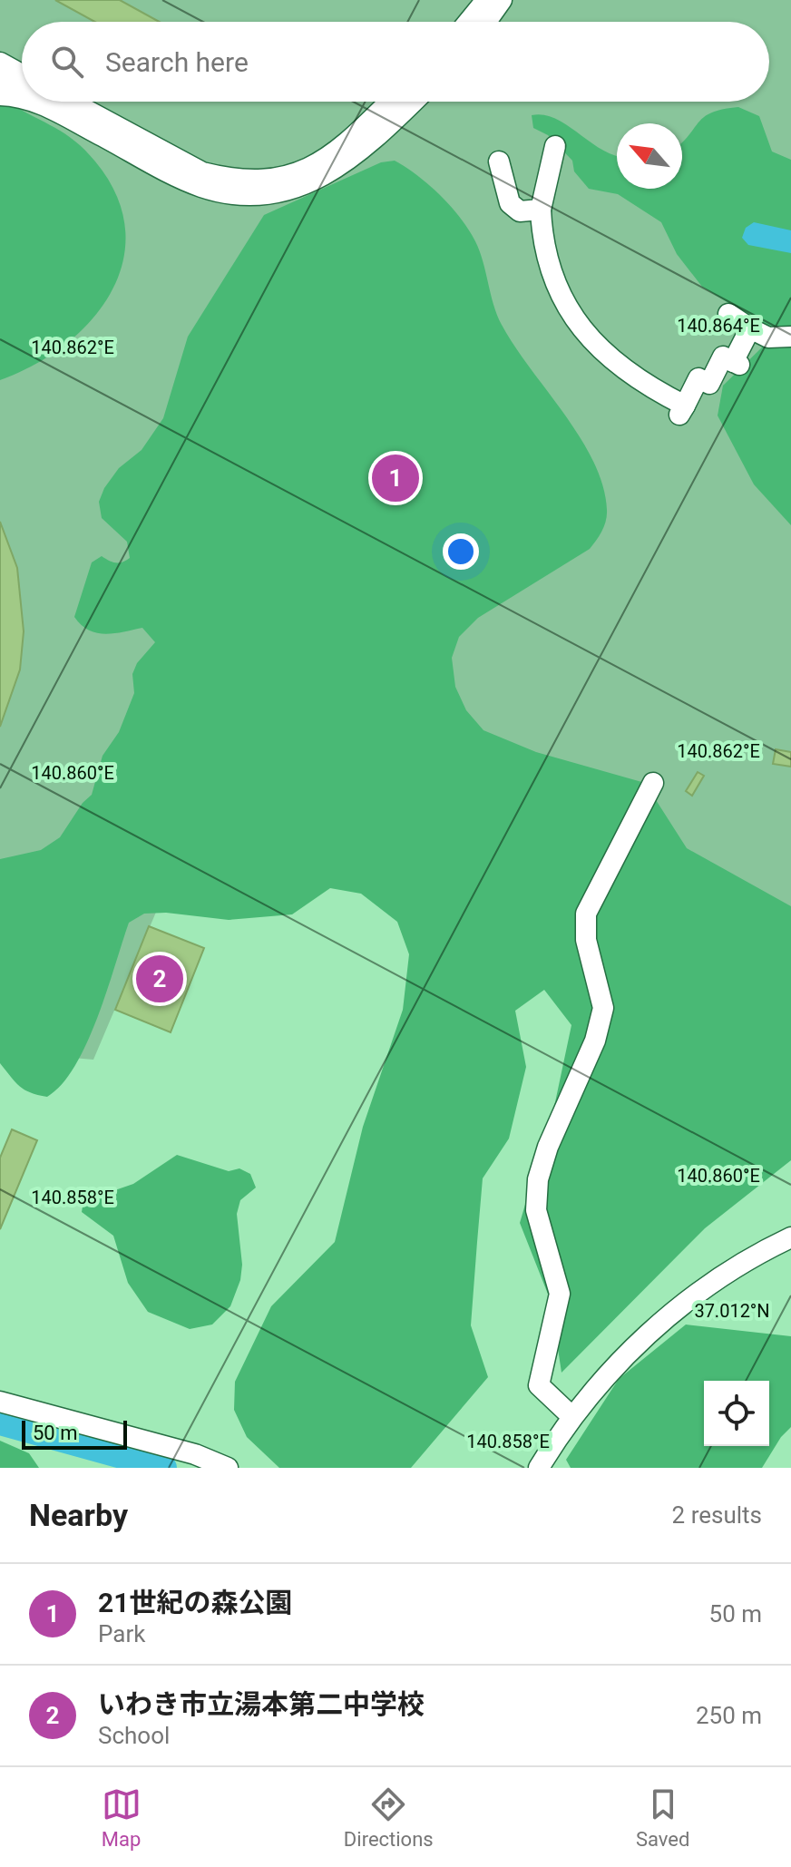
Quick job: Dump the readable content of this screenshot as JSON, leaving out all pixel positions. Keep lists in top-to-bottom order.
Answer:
{
  "scale_bar": "50 m",
  "north": "top left",
  "page": {
    "search": "Search here",
    "pins": ["1", "2"],
    "scale": "50 m",
    "heading": ["Nearby", "2 results"],
    "list": [
      {
        "mark": "1",
        "name": "21世紀の森公園",
        "note": "Park",
        "value": "50 m"
      },
      {
        "mark": "2",
        "name": "いわき市立湯本第二中学校",
        "note": "School",
        "value": "250 m"
      }
    ],
    "nav": ["Map", "Directions", "Saved"]
  },
  "coordinates": [
    "140.864°E",
    "140.862°E",
    "140.860°E",
    "140.858°E",
    "37.012°N"
  ]
}
